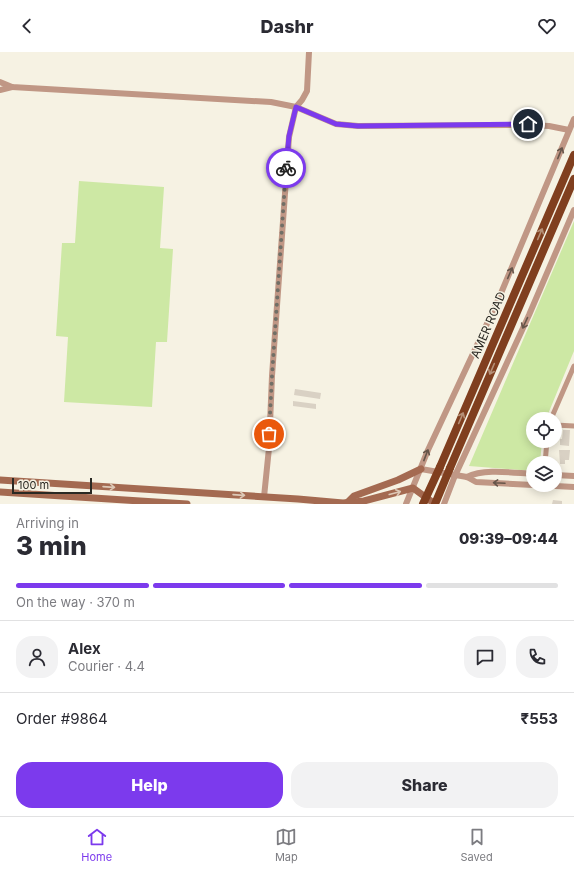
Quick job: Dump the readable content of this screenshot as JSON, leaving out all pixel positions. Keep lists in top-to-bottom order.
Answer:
{
  "streets": {
    "highway": ["AMER ROAD"]
  },
  "scale_bar": "100 m",
  "page": {
    "header": "Dashr",
    "scale": "100 m",
    "heading": ["3 min", "Arriving in", "09:39–09:44"],
    "panel": [
      "Alex",
      "Courier · 4.4",
      "Order #9864",
      "₹553"
    ],
    "bar": "On the way · 370 m",
    "buttons": ["Help", "Share"],
    "tabs": ["Home", "Map", "Saved"]
  }
}
